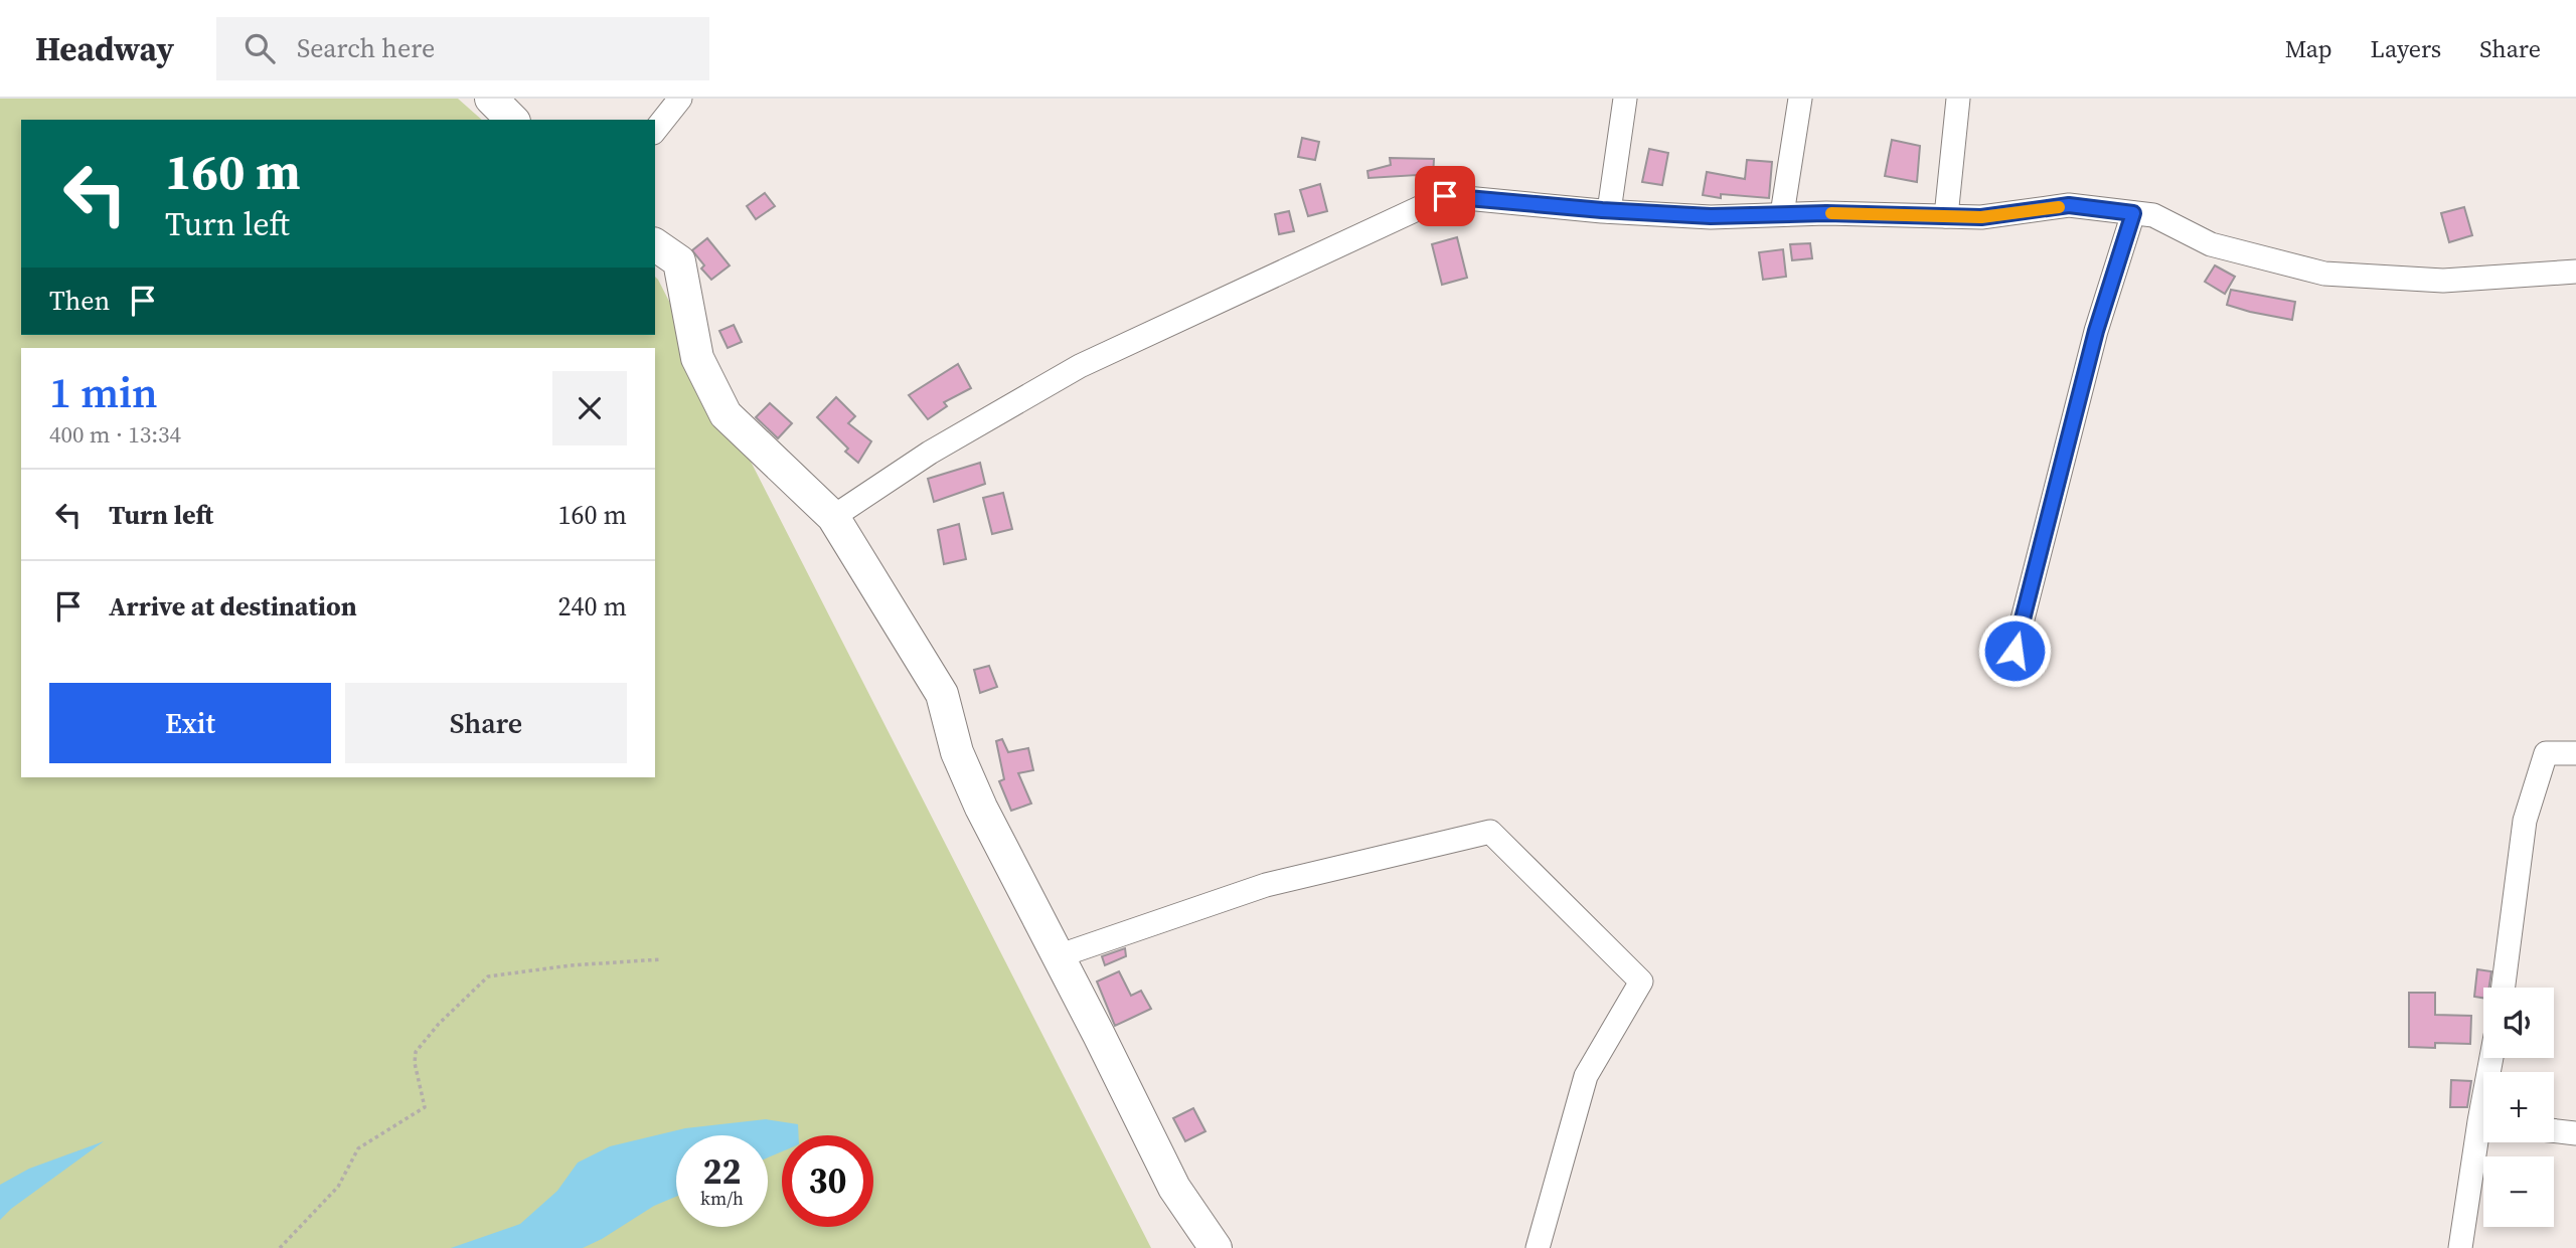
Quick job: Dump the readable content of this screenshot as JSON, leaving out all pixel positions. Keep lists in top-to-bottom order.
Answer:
{
  "page": {
    "header": "Headway",
    "search": "Search here",
    "nav": ["Map", "Layers", "Share"],
    "turn": ["160 m", "Turn left"],
    "then": "Then",
    "heading": ["1 min", "400 m · 13:34"],
    "list": [
      {
        "name": "Turn left",
        "value": "160 m"
      },
      {
        "name": "Arrive at destination",
        "value": "240 m"
      }
    ],
    "buttons": ["Exit", "Share"],
    "map_buttons": ["+", "−"],
    "speed": "22 km/h",
    "limit": "30"
  }
}
